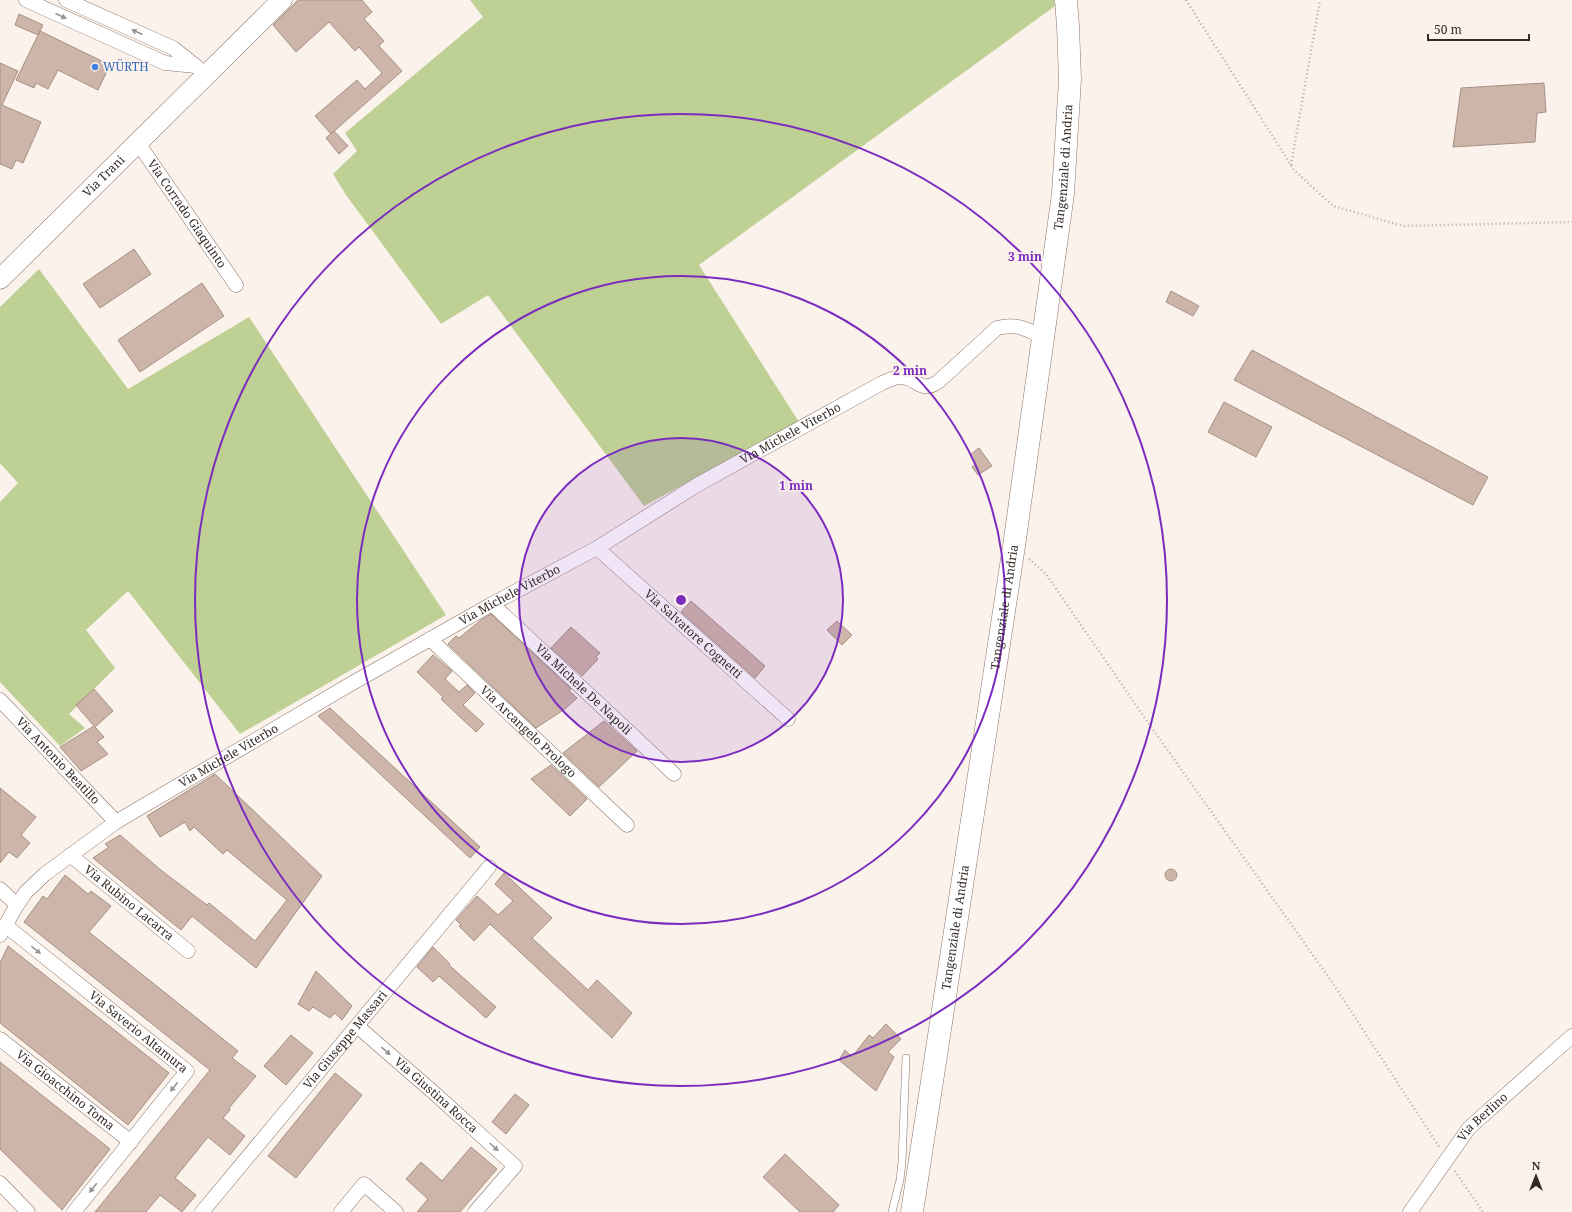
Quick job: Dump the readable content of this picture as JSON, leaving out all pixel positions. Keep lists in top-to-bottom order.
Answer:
{
  "streets": {
    "main road": ["Tangenziale di Andria", "Via Trani"],
    "street": [
      "Via Corrado Giaquinto",
      "Via Michele Viterbo",
      "Via Salvatore Cognetti",
      "Via Michele De Napoli",
      "Via Arcangelo Prologo",
      "Via Antonio Beatillo",
      "Via Rubino Lacarra",
      "Via Saverio Altamura",
      "Via Giuseppe Massari",
      "Via Gioacchino Toma",
      "Via Giustina Rocca",
      "Via Berlino"
    ]
  },
  "crossings": [
    ["Tangenziale di Andria", "Via Michele Viterbo"],
    ["Via Trani", "Via Corrado Giaquinto"],
    ["Via Michele Viterbo", "Via Salvatore Cognetti"],
    ["Via Michele Viterbo", "Via Michele De Napoli"],
    ["Via Michele Viterbo", "Via Arcangelo Prologo"],
    ["Via Michele Viterbo", "Via Antonio Beatillo"],
    ["Via Michele Viterbo", "Via Rubino Lacarra"],
    ["Via Michele Viterbo", "Via Saverio Altamura"],
    ["Via Saverio Altamura", "Via Gioacchino Toma"],
    ["Via Giuseppe Massari", "Via Giustina Rocca"]
  ],
  "one_way": ["Via Giustina Rocca"],
  "places": ["WÜRTH"],
  "scale_bar": "50 m",
  "north": "top",
  "rings": ["3 min", "2 min", "1 min"]
}
